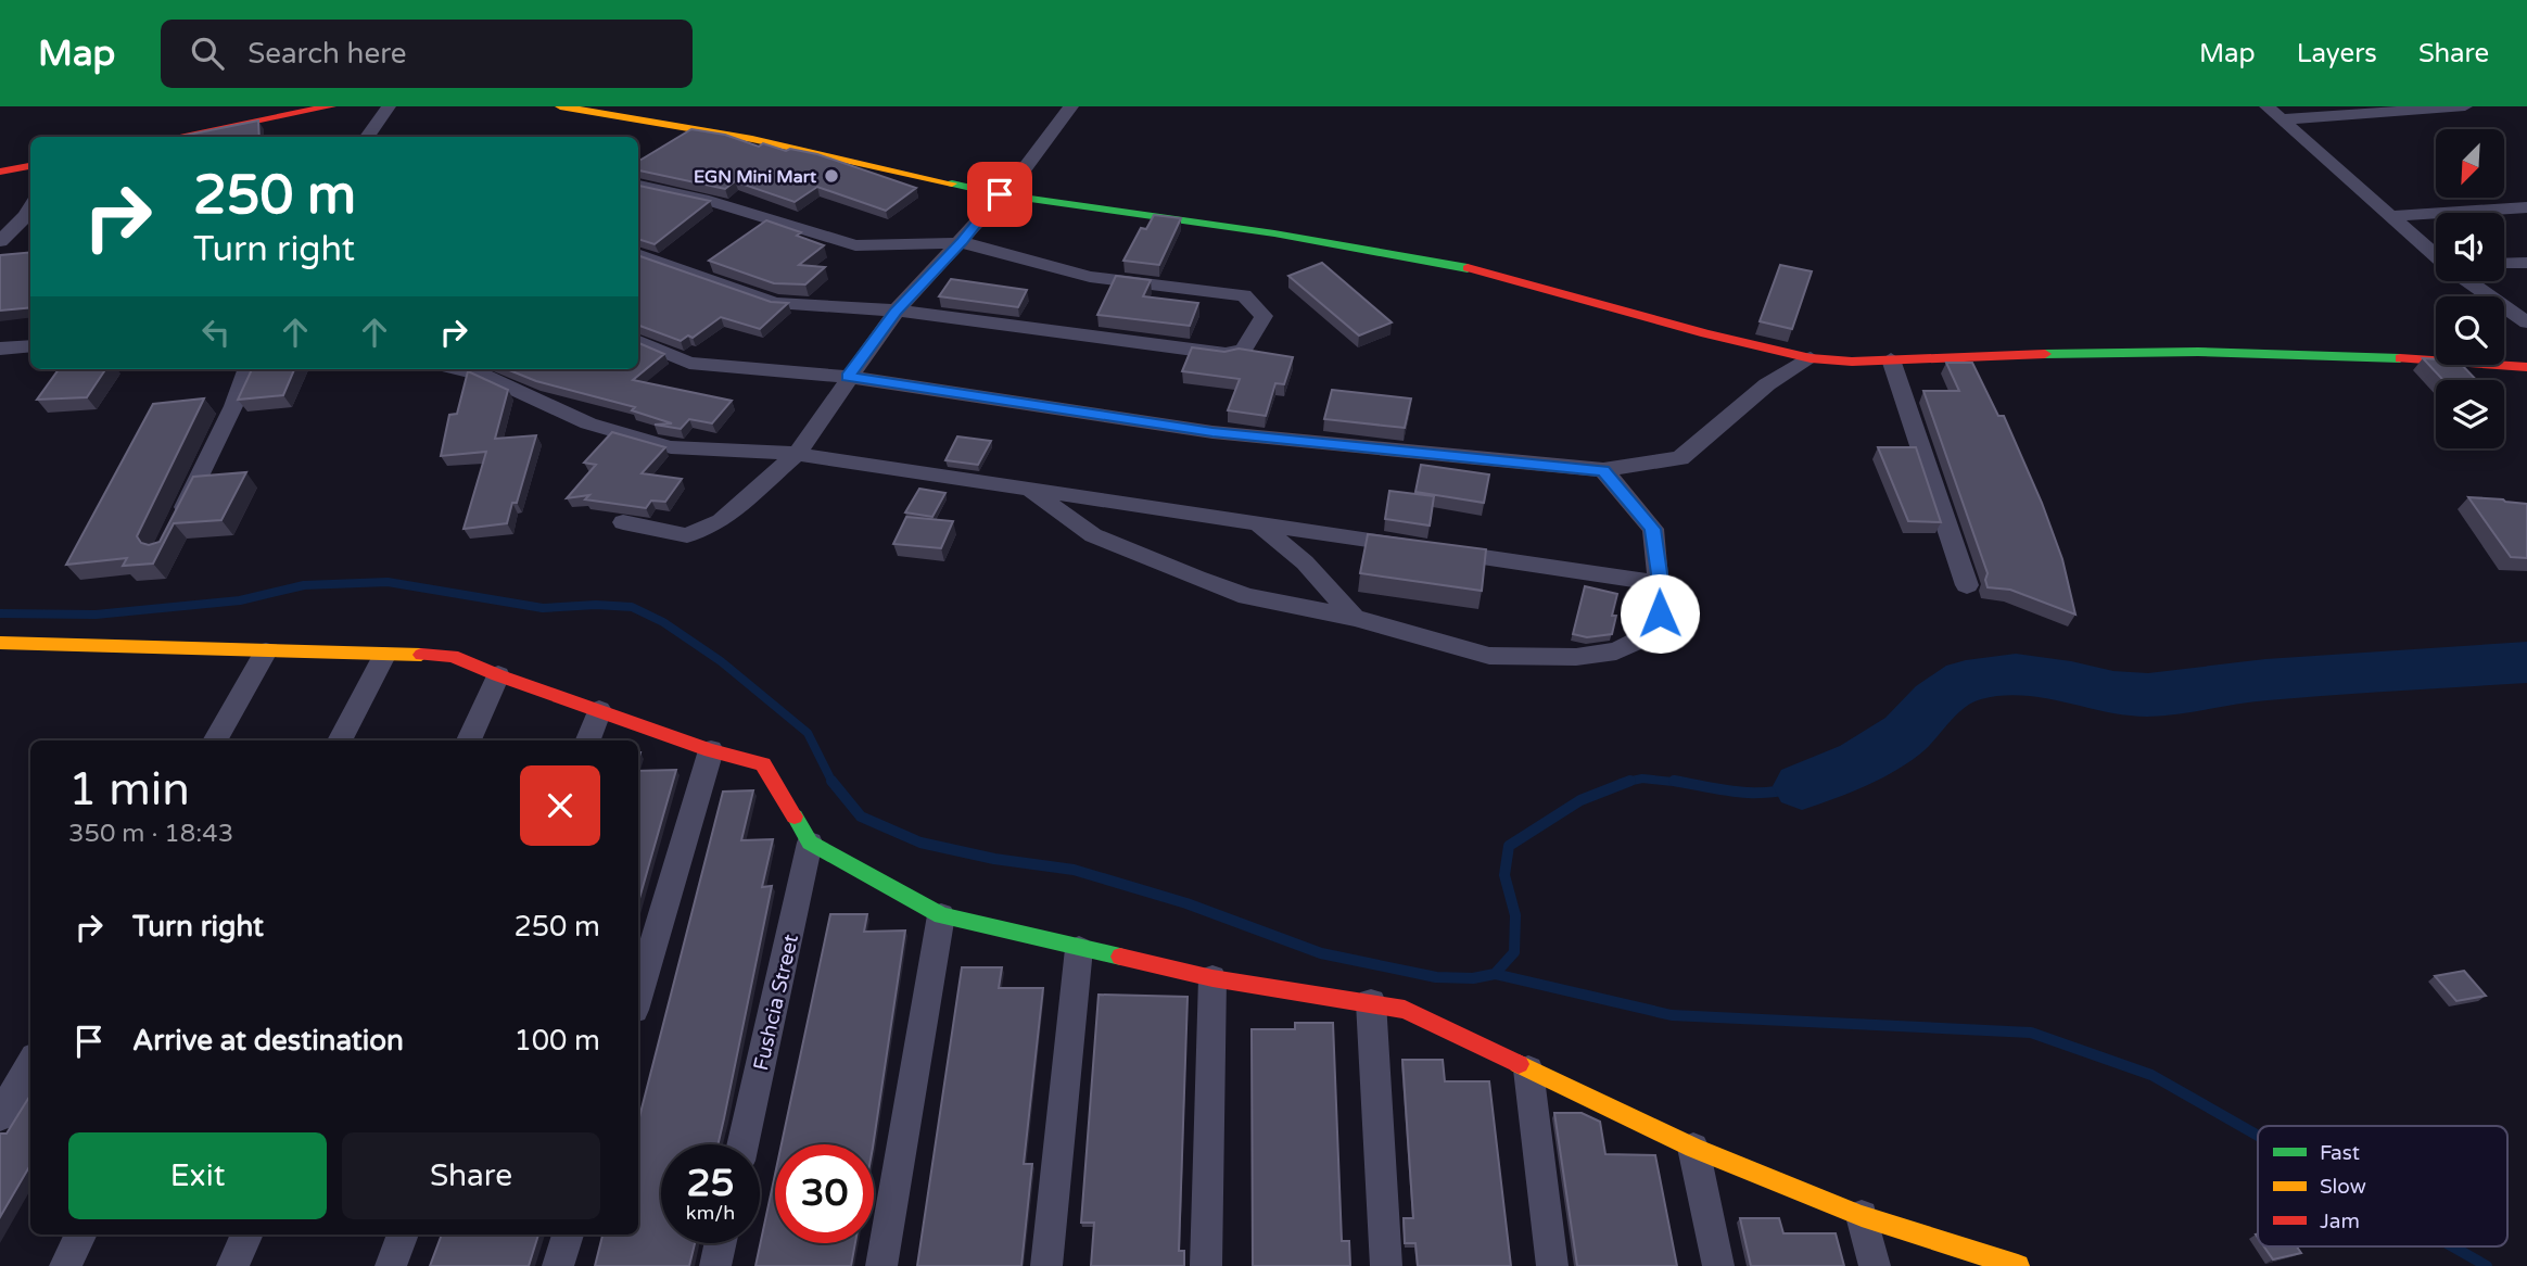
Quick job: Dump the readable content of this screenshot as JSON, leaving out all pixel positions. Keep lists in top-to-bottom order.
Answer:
{
  "streets": {
    "street": ["Fushcia Street"]
  },
  "places": ["EGN Mini Mart"],
  "legend": ["Fast", "Slow", "Jam"],
  "north": "bottom left",
  "page": {
    "header": "Map",
    "search": "Search here",
    "nav": ["Map", "Layers", "Share"],
    "turn": ["250 m", "Turn right"],
    "heading": ["1 min", "350 m · 18:43"],
    "list": [
      {
        "name": "Turn right",
        "value": "250 m"
      },
      {
        "name": "Arrive at destination",
        "value": "100 m"
      }
    ],
    "buttons": ["Exit", "Share"],
    "speed": "25 km/h",
    "limit": "30"
  }
}
